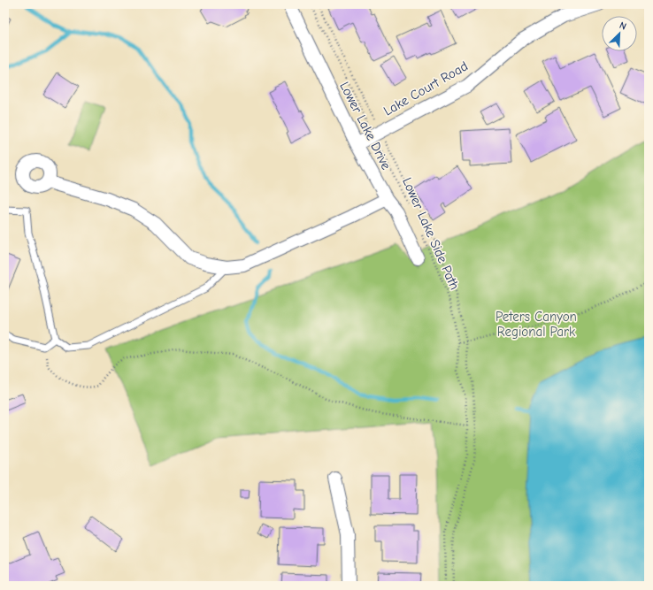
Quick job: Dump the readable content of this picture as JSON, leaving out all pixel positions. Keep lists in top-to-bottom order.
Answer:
{
  "streets": {
    "street": ["Lake Court Road", "Lower Lake Drive"],
    "path": ["Lower Lake Side Path"]
  },
  "crossings": [
    ["Lake Court Road", "Lower Lake Drive"],
    ["Lake Court Road", "Lower Lake Side Path"]
  ],
  "parks": ["Peters Canyon Regional Park"],
  "north": "top right"
}
